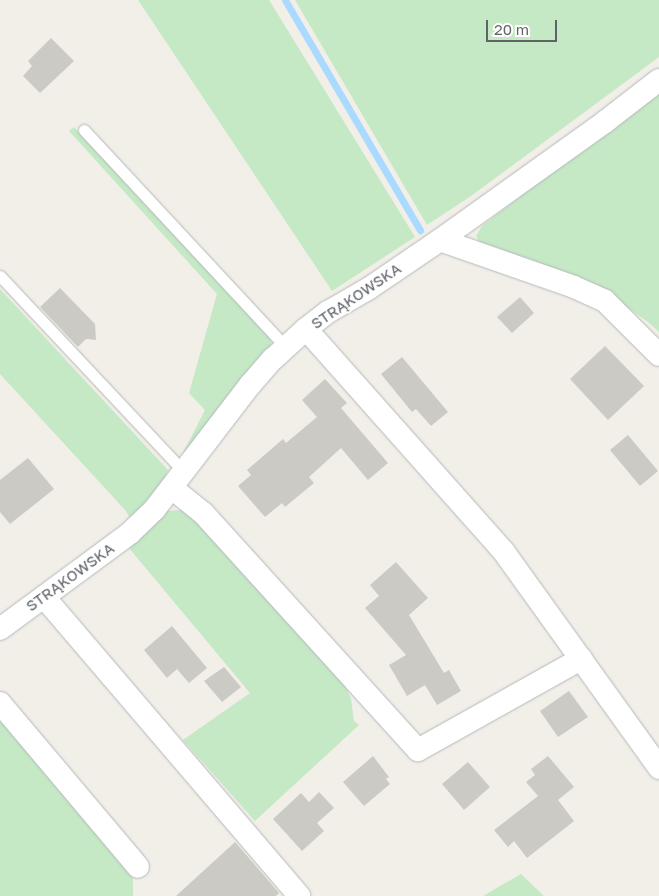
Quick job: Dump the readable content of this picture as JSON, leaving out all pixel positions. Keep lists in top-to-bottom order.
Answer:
{
  "streets": {
    "street": ["STRĄKOWSKA"]
  },
  "scale_bar": "20 m"
}
